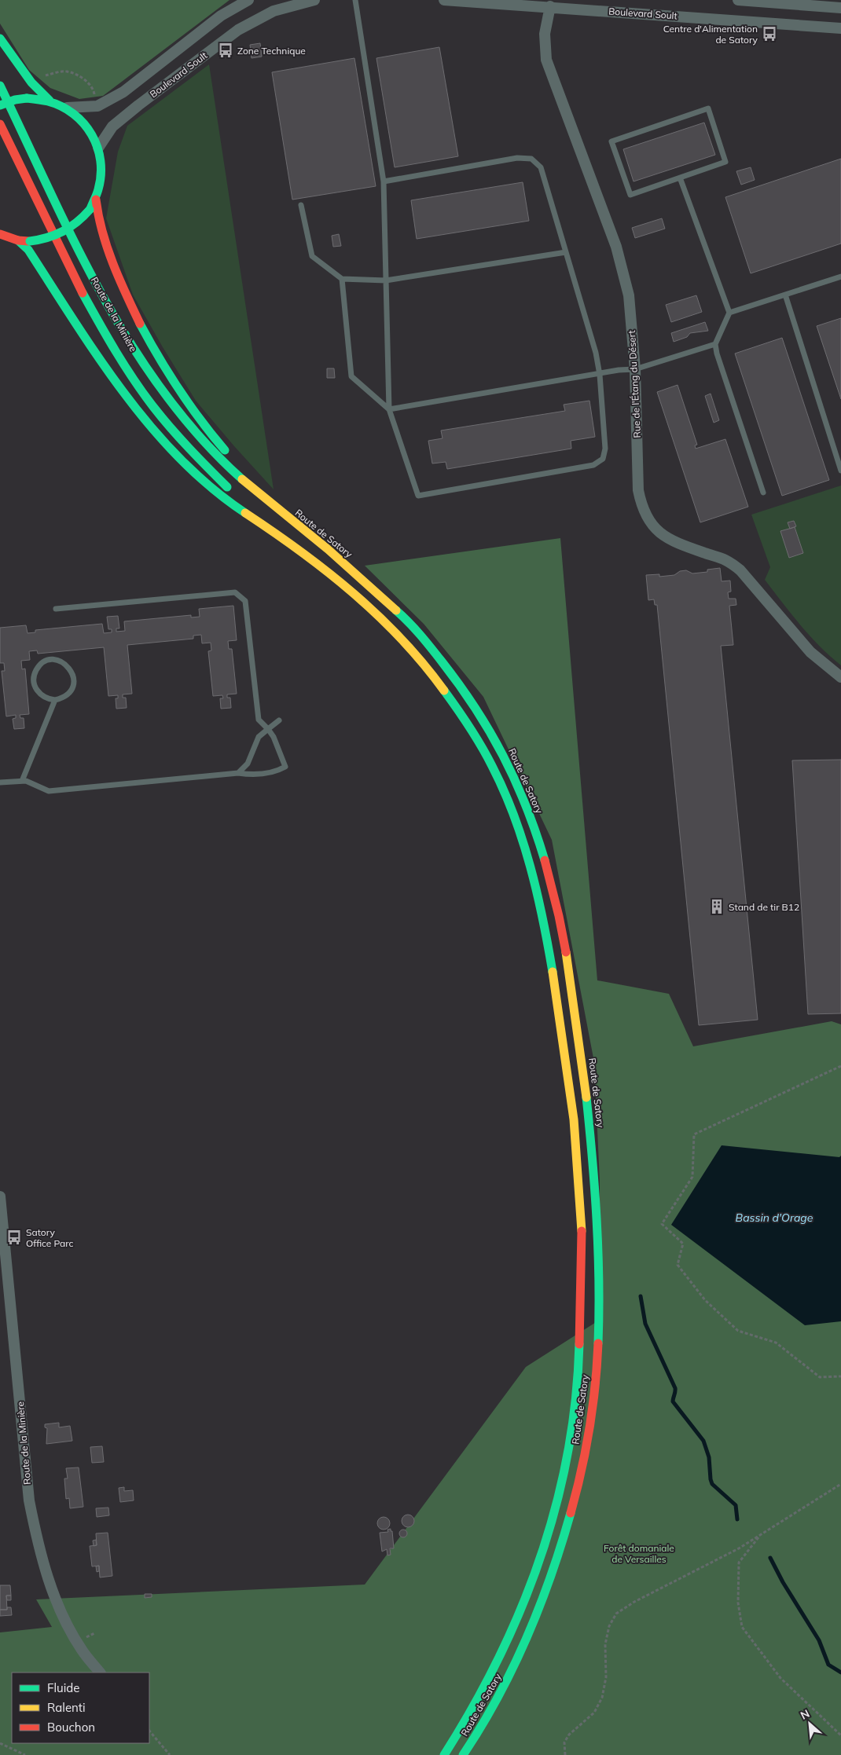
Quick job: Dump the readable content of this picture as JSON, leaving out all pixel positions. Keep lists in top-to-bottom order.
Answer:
{
  "streets": {
    "main road": ["Route de la Minière", "Route de Satory"],
    "street": ["Boulevard Soult", "Rue de l'Étang du Désert"]
  },
  "crossings": [
    ["Boulevard Soult", "Rue de l'Étang du Désert"],
    ["Route de la Minière", "Route de Satory"]
  ],
  "water": ["Bassin d'Orage"],
  "parks": ["Forêt domaniale de Versailles"],
  "places": {
    "bus stop": ["Centre d'Alimentation de Satory", "Zone Technique", "Satory Office Parc"],
    "building": ["Stand de tir B12"]
  },
  "legend": ["Fluide", "Ralenti", "Bouchon"],
  "north": "top left"
}
